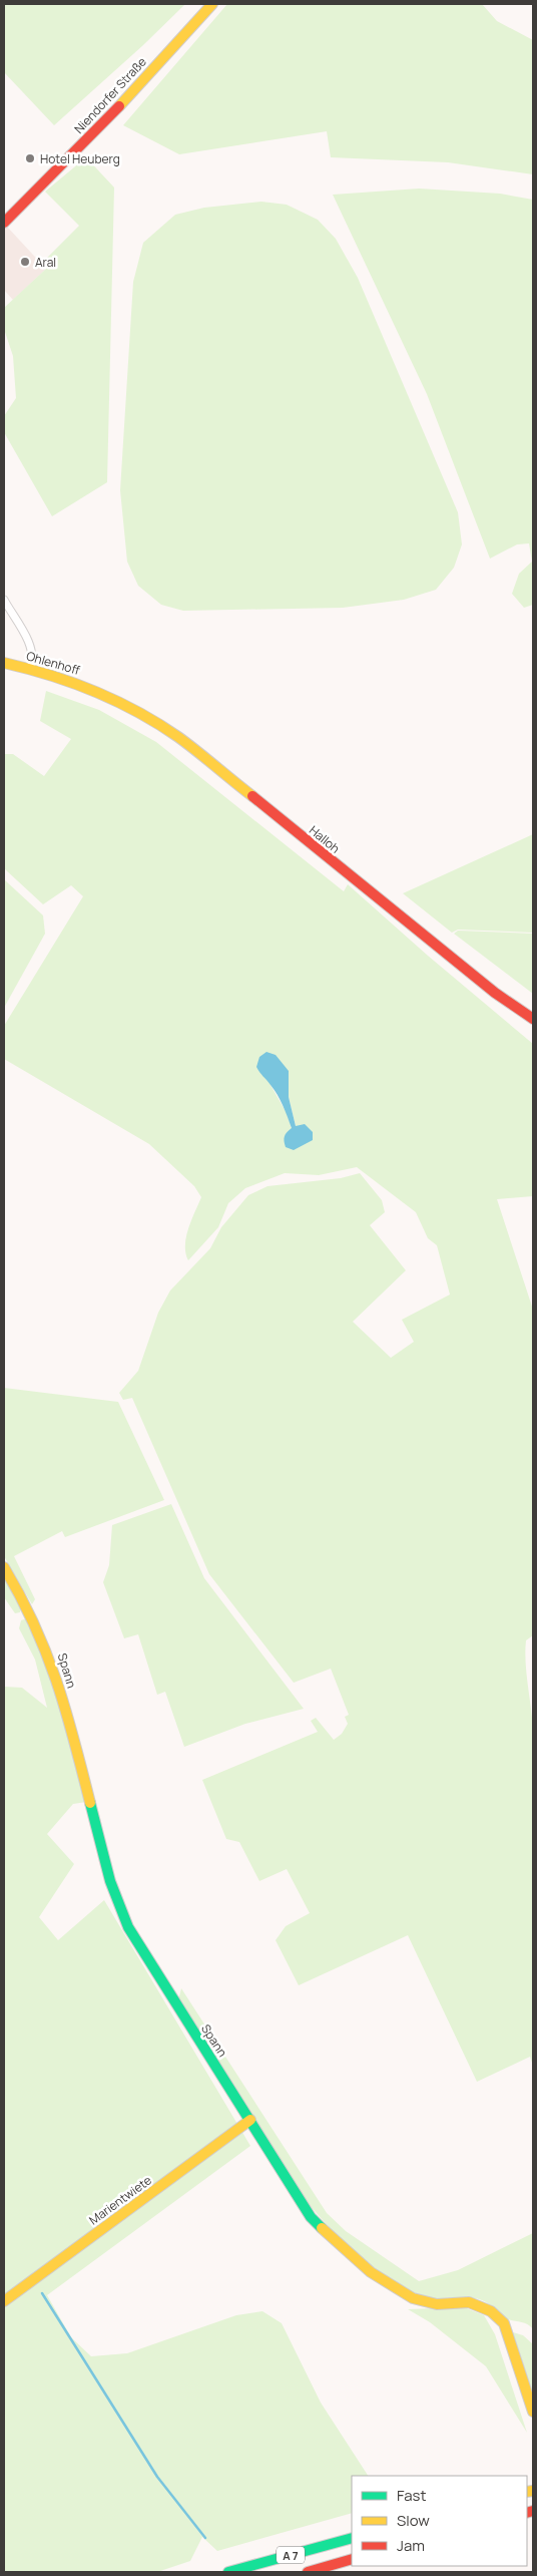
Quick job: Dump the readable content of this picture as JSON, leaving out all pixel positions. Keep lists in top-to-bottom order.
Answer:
{
  "streets": {
    "main road": [
      "Niendorfer Straße",
      "Ohlenhoff",
      "Halloh",
      "Spann",
      "Marientwiete",
      "A 7"
    ]
  },
  "crossings": [
    ["Ohlenhoff", "Halloh"],
    ["Spann", "Marientwiete"]
  ],
  "places": ["Hotel Heuberg", "Aral"],
  "legend": ["Fast", "Slow", "Jam"]
}
